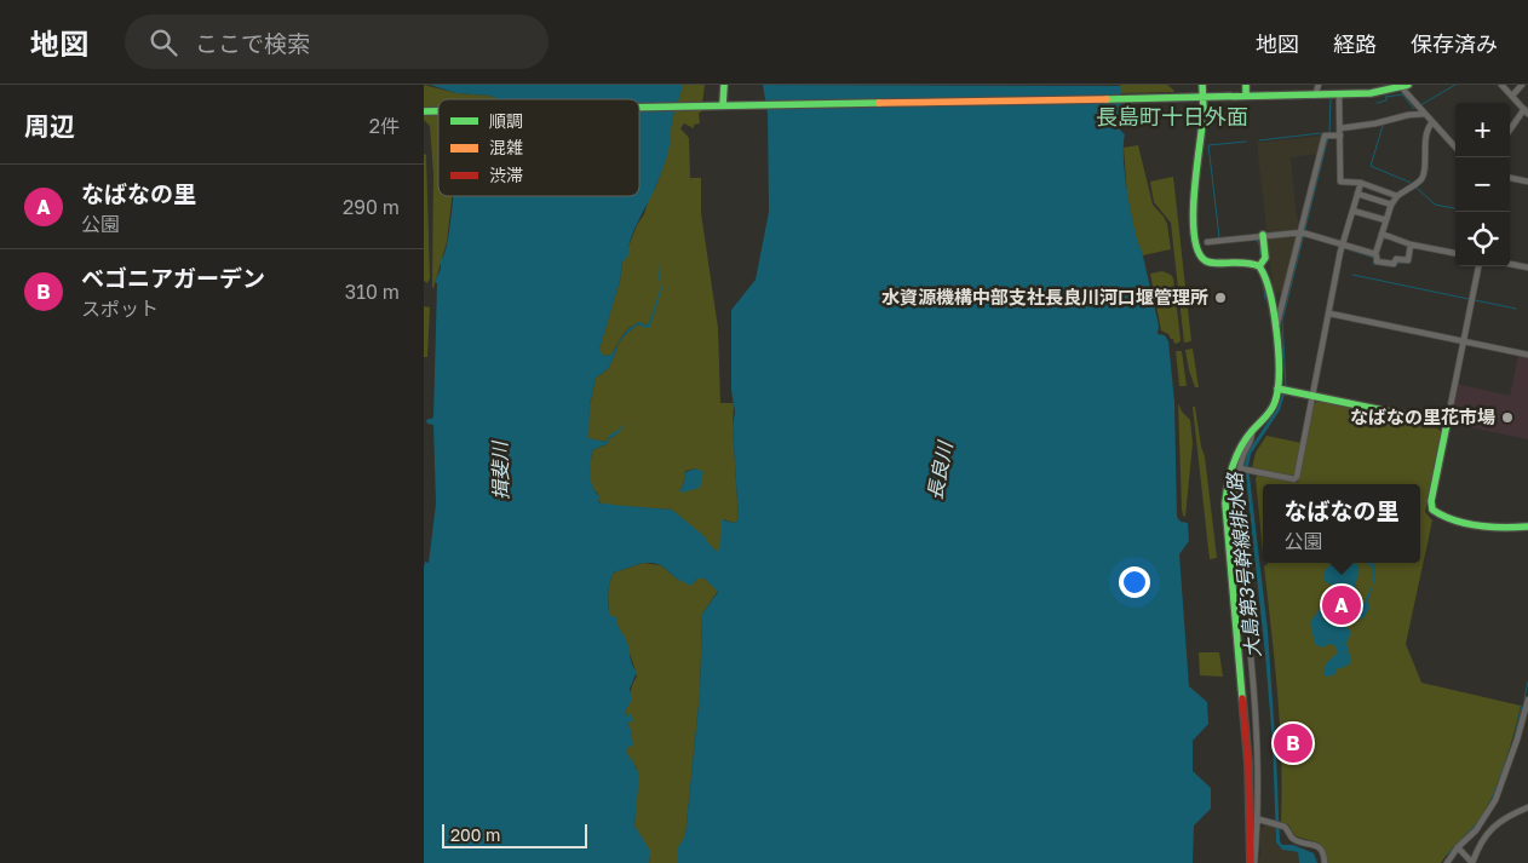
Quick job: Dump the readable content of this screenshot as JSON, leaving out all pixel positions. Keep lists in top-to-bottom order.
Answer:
{
  "districts": ["長島町十日外面"],
  "water": ["揖斐川", "長良川", "大島第3号幹線排水路"],
  "places": ["水資源機構中部支社長良川河口堰管理所", "なばなの里花市場"],
  "legend": ["順調", "混雑", "渋滞"],
  "scale_bar": "200 m",
  "page": {
    "header": "地図",
    "search": "ここで検索",
    "nav": ["地図", "経路", "保存済み"],
    "heading": ["周辺", "2件"],
    "map_buttons": ["+", "−"],
    "list": [
      {
        "mark": "A",
        "name": "なばなの里",
        "note": "公園",
        "value": "290 m"
      },
      {
        "mark": "B",
        "name": "ベゴニアガーデン",
        "note": "スポット",
        "value": "310 m"
      }
    ],
    "popup": ["なばなの里", "公園"],
    "pins": ["A", "B"],
    "scale": "200 m"
  }
}
